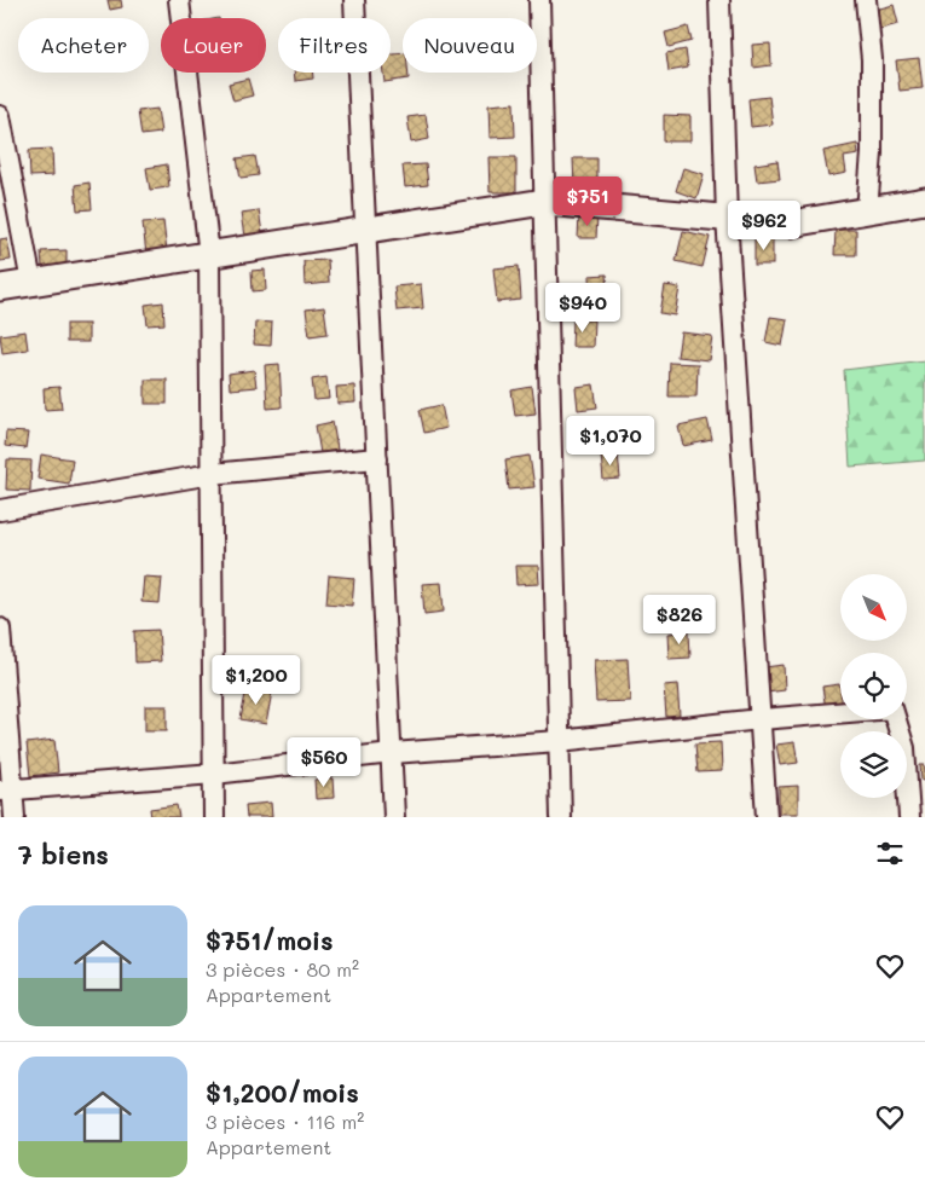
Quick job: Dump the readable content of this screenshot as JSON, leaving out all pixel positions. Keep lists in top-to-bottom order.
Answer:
{
  "north": "bottom right",
  "page": {
    "chip": [
      "Acheter",
      "Louer",
      "Filtres",
      "Nouveau"
    ],
    "price": [
      "$751",
      "$962",
      "$940",
      "$1,070",
      "$826",
      "$1,200",
      "$560"
    ],
    "heading": "7 biens",
    "list": [
      {
        "name": "$751/mois",
        "note": "3 pièces · 80 m² · Appartement"
      },
      {
        "name": "$1,200/mois",
        "note": "3 pièces · 116 m² · Appartement"
      }
    ]
  }
}
